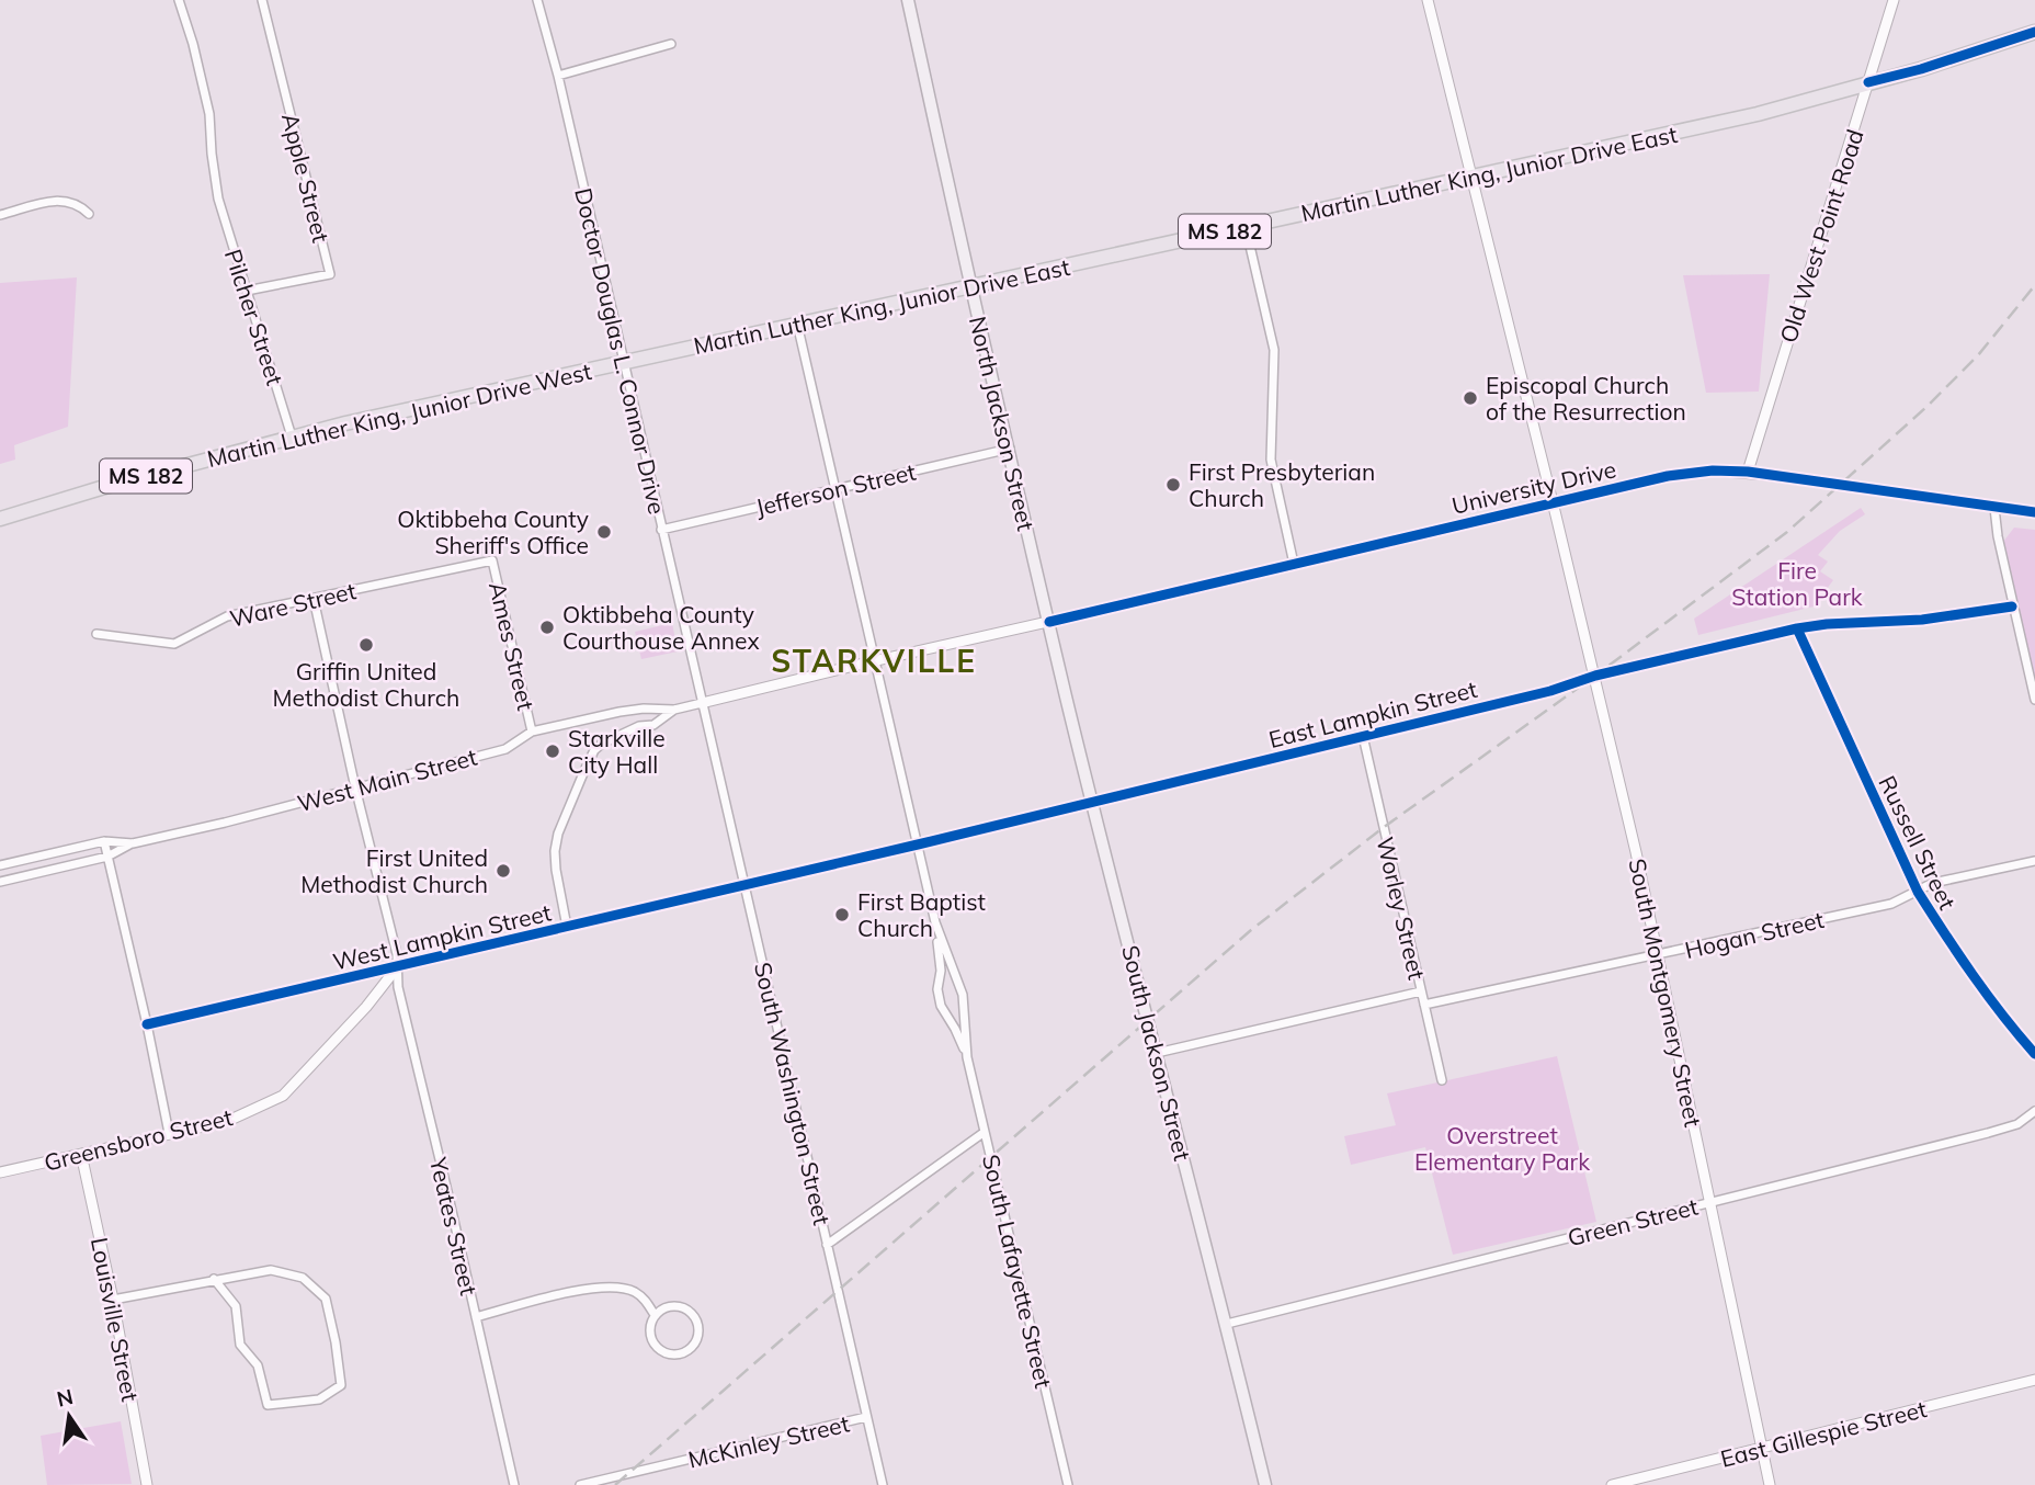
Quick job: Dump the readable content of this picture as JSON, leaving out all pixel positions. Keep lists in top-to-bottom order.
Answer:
{
  "streets": {
    "main road": [
      "Martin Luther King, Junior Drive East",
      "MS 182",
      "Martin Luther King, Junior Drive West",
      "North Jackson Street",
      "South Jackson Street"
    ],
    "street": [
      "Apple Street",
      "Old West Point Road",
      "Pilcher Street",
      "Doctor Douglas L. Connor Drive",
      "University Drive",
      "Jefferson Street",
      "Ware Street",
      "Ames Street",
      "East Lampkin Street",
      "West Main Street",
      "Russell Street",
      "Worley Street",
      "Hogan Street",
      "West Lampkin Street",
      "South Montgomery Street",
      "South Washington Street",
      "Greensboro Street",
      "Green Street",
      "Yeates Street",
      "South Lafayette Street",
      "Louisville Street",
      "East Gillespie Street",
      "McKinley Street"
    ]
  },
  "crossings": [
    ["Martin Luther King, Junior Drive East", "Old West Point Road"],
    ["Martin Luther King, Junior Drive East", "Doctor Douglas L. Connor Drive"],
    ["Martin Luther King, Junior Drive East", "Martin Luther King, Junior Drive West"],
    ["Martin Luther King, Junior Drive East", "North Jackson Street"],
    ["Martin Luther King, Junior Drive East", "South Montgomery Street"],
    ["Martin Luther King, Junior Drive East", "South Lafayette Street"],
    ["Apple Street", "Pilcher Street"],
    ["Old West Point Road", "University Drive"],
    ["Pilcher Street", "Martin Luther King, Junior Drive West"],
    ["Doctor Douglas L. Connor Drive", "Martin Luther King, Junior Drive West"],
    ["Doctor Douglas L. Connor Drive", "University Drive"],
    ["Doctor Douglas L. Connor Drive", "Jefferson Street"],
    ["Doctor Douglas L. Connor Drive", "West Main Street"],
    ["Doctor Douglas L. Connor Drive", "South Washington Street"],
    ["North Jackson Street", "University Drive"],
    ["North Jackson Street", "Jefferson Street"],
    ["North Jackson Street", "South Jackson Street"],
    ["University Drive", "West Main Street"],
    ["University Drive", "South Montgomery Street"],
    ["University Drive", "South Jackson Street"],
    ["University Drive", "South Washington Street"],
    ["University Drive", "South Lafayette Street"],
    ["Jefferson Street", "South Lafayette Street"],
    ["Ware Street", "Ames Street"],
    ["Ware Street", "Yeates Street"],
    ["Ames Street", "West Main Street"],
    ["East Lampkin Street", "Russell Street"],
    ["East Lampkin Street", "Worley Street"],
    ["East Lampkin Street", "West Lampkin Street"],
    ["East Lampkin Street", "South Montgomery Street"],
    ["East Lampkin Street", "South Jackson Street"],
    ["East Lampkin Street", "South Washington Street"],
    ["East Lampkin Street", "South Lafayette Street"],
    ["West Main Street", "South Washington Street"],
    ["West Main Street", "Yeates Street"],
    ["Russell Street", "Hogan Street"],
    ["Worley Street", "Hogan Street"],
    ["Hogan Street", "South Montgomery Street"],
    ["West Lampkin Street", "South Washington Street"],
    ["West Lampkin Street", "Greensboro Street"],
    ["West Lampkin Street", "Yeates Street"],
    ["South Montgomery Street", "Green Street"],
    ["South Montgomery Street", "East Gillespie Street"],
    ["South Jackson Street", "Green Street"],
    ["South Washington Street", "McKinley Street"],
    ["Greensboro Street", "Yeates Street"],
    ["Greensboro Street", "Louisville Street"]
  ],
  "districts": ["STARKVILLE"],
  "parks": ["Fire Station Park", "Overstreet Elementary Park"],
  "places": [
    "Episcopal Church of the Resurrection",
    "First Presbyterian Church",
    "Oktibbeha County Sheriff's Office",
    "Oktibbeha County Courthouse Annex",
    "Griffin United Methodist Church",
    "Starkville City Hall",
    "First United Methodist Church",
    "First Baptist Church"
  ],
  "north": "top"
}
